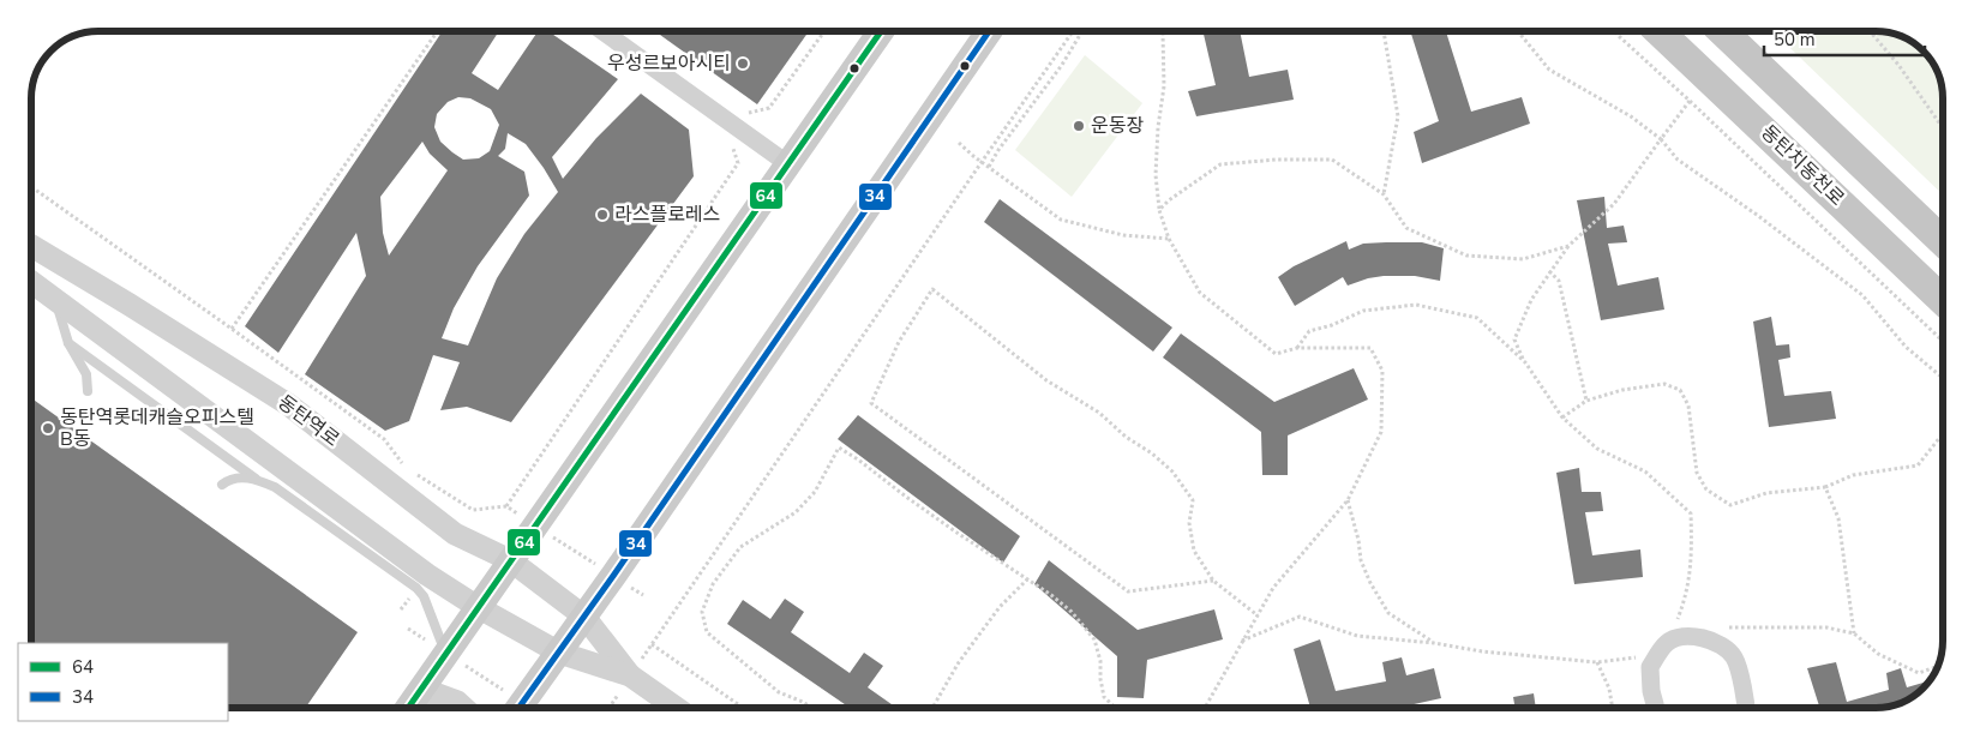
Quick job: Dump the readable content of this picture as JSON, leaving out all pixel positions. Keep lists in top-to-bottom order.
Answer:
{
  "streets": {
    "main road": ["동탄치동천로"],
    "street": ["동탄역로"]
  },
  "places": [
    "우성르보아시티",
    "운동장",
    "라스플로레스",
    "동탄역롯데캐슬오피스텔 B동"
  ],
  "lines": ["transit line 64", "transit line 34"],
  "legend": ["64", "34"],
  "scale_bar": "50 m"
}
